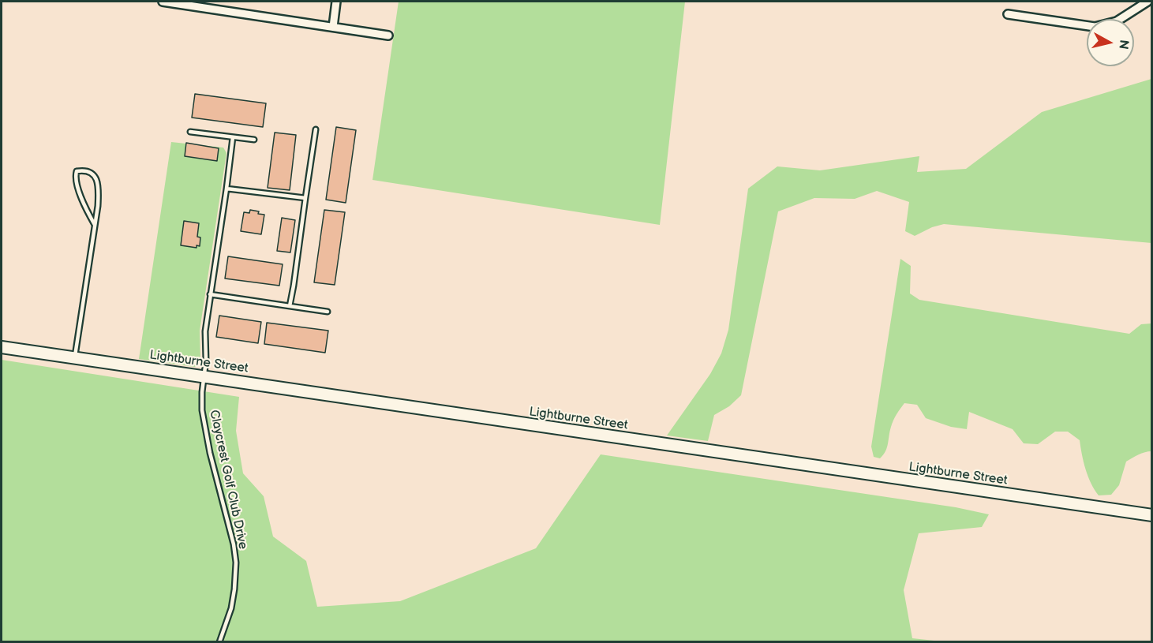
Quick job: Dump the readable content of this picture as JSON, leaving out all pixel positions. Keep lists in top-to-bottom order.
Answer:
{
  "streets": {
    "main road": ["Lightburne Street"],
    "lane": ["Claycrest Golf Club Drive"]
  },
  "crossings": [
    ["Lightburne Street", "Claycrest Golf Club Drive"]
  ],
  "north": "right"
}
